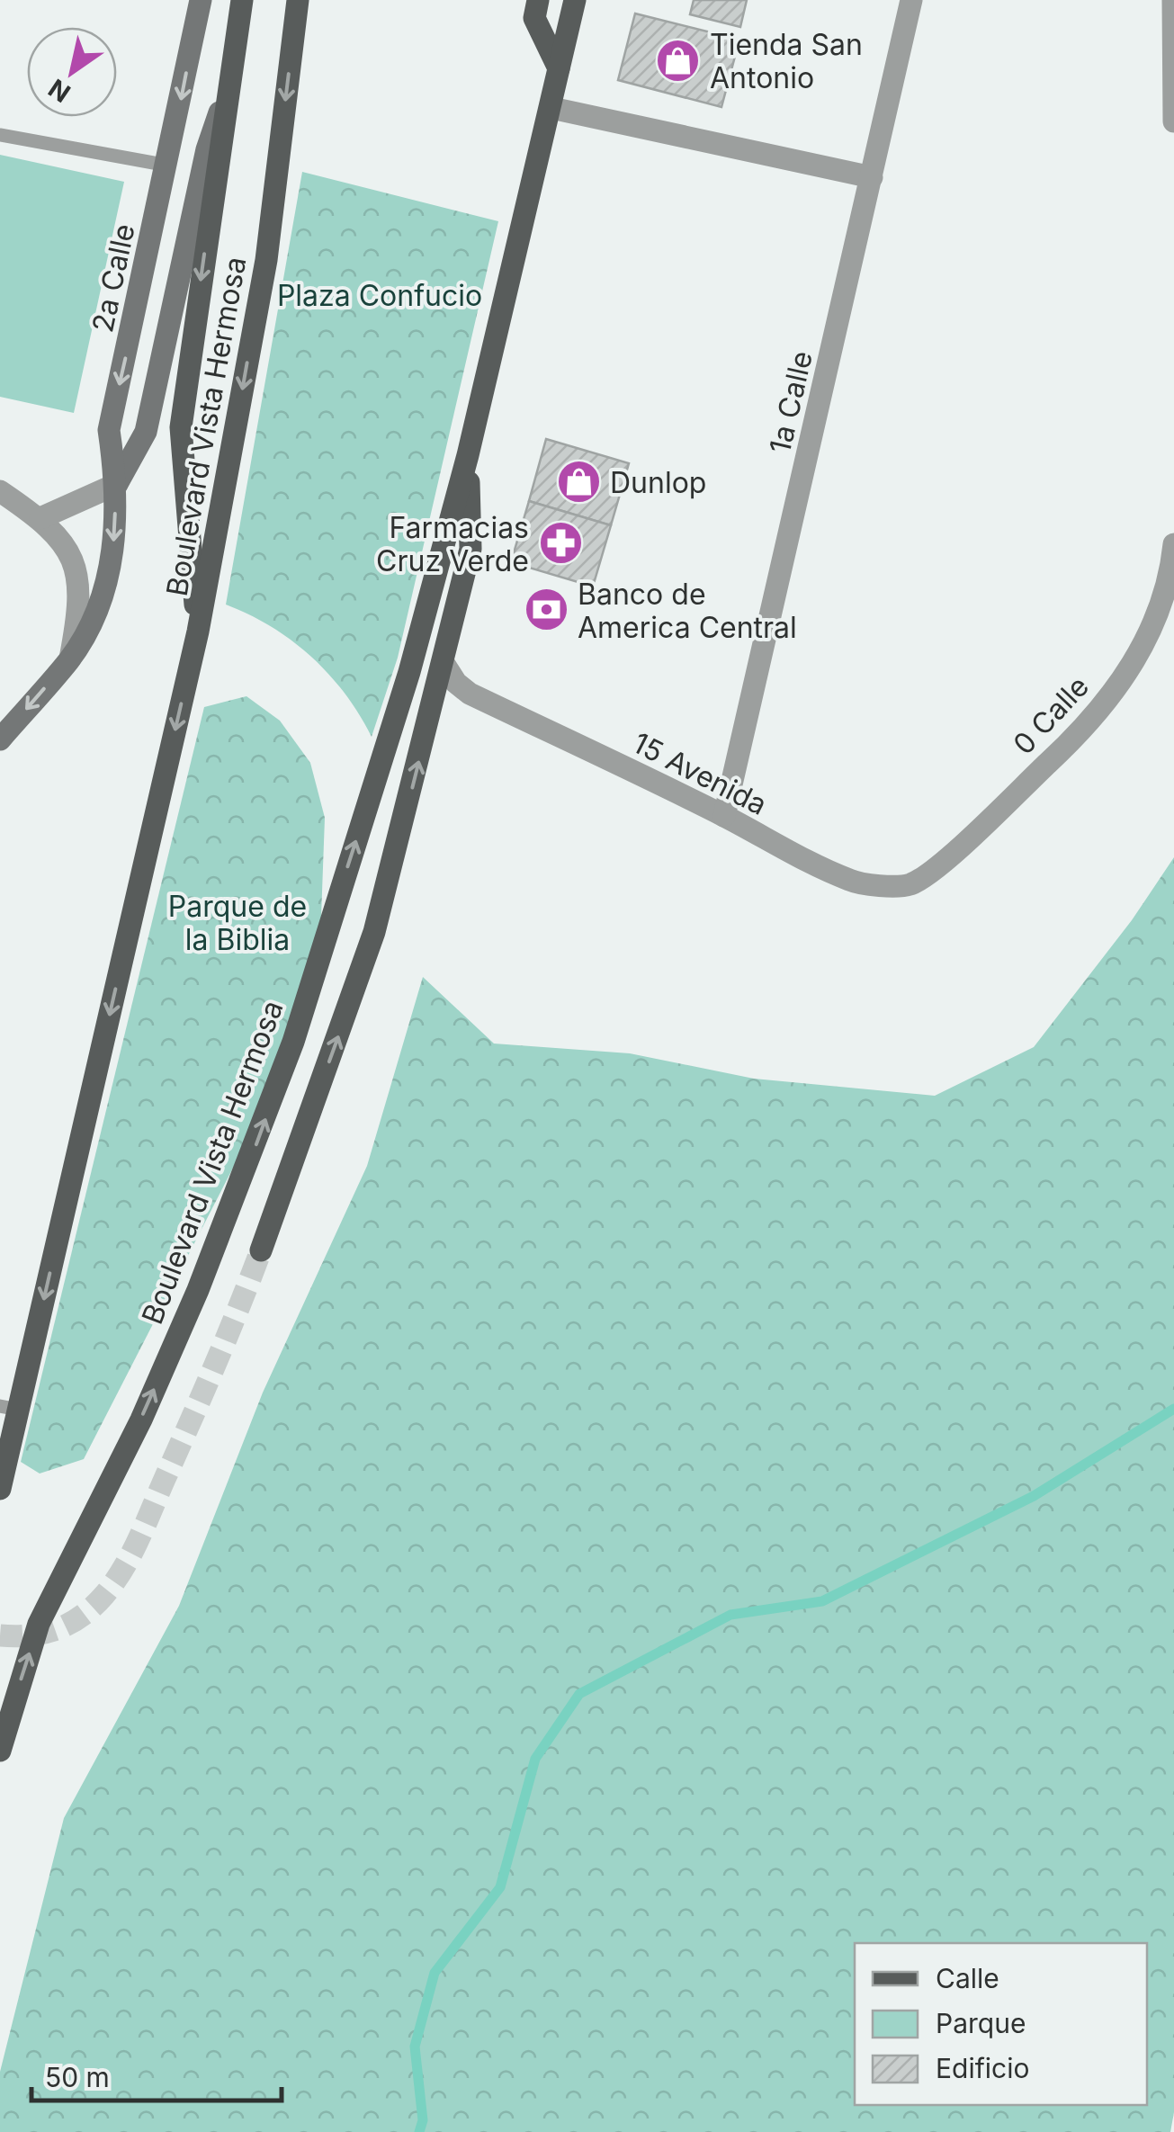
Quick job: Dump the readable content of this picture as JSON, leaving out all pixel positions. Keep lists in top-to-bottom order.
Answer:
{
  "streets": {
    "main road": ["Boulevard Vista Hermosa"],
    "street": [
      "2a Calle",
      "1a Calle",
      "0 Calle",
      "15 Avenida"
    ]
  },
  "crossings": [
    ["1a Calle", "15 Avenida"],
    ["0 Calle", "15 Avenida"]
  ],
  "parks": ["Plaza Confucio", "Parque de la Biblia"],
  "places": {
    "shop": ["Tienda San Antonio", "Dunlop"],
    "pharmacy": ["Farmacias Cruz Verde"],
    "bank": ["Banco de America Central"]
  },
  "legend": ["Calle", "Parque", "Edificio"],
  "scale_bar": "50 m",
  "north": "bottom left"
}
